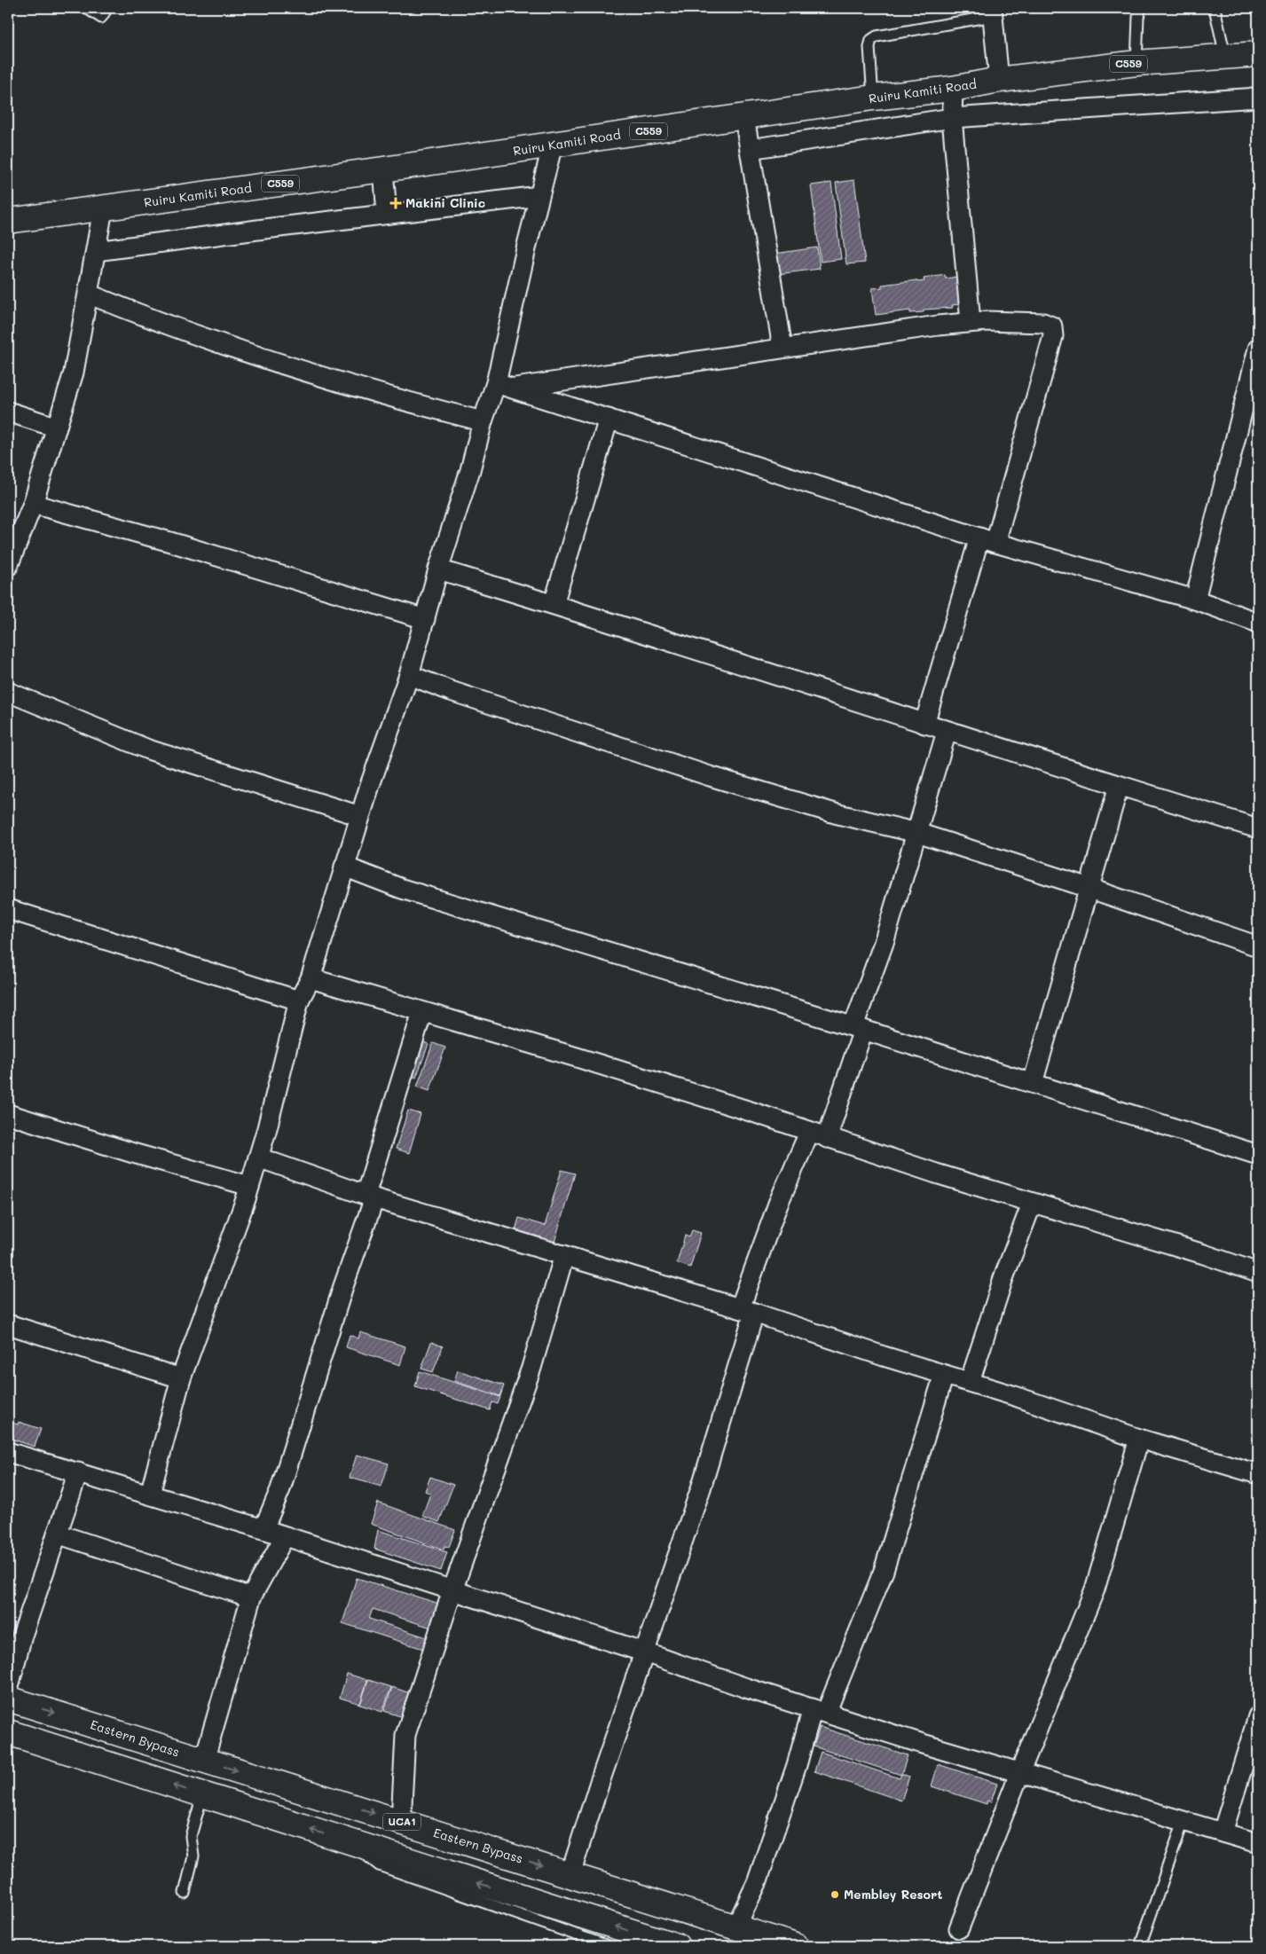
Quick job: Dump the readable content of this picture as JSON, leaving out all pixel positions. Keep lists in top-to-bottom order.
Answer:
{
  "streets": {
    "main road": [
      "C559",
      "Ruiru Kamiti Road",
      "Eastern Bypass",
      "UCA1"
    ]
  },
  "places": {
    "health": ["Makini Clinic"],
    "other": ["Membley Resort"]
  }
}
